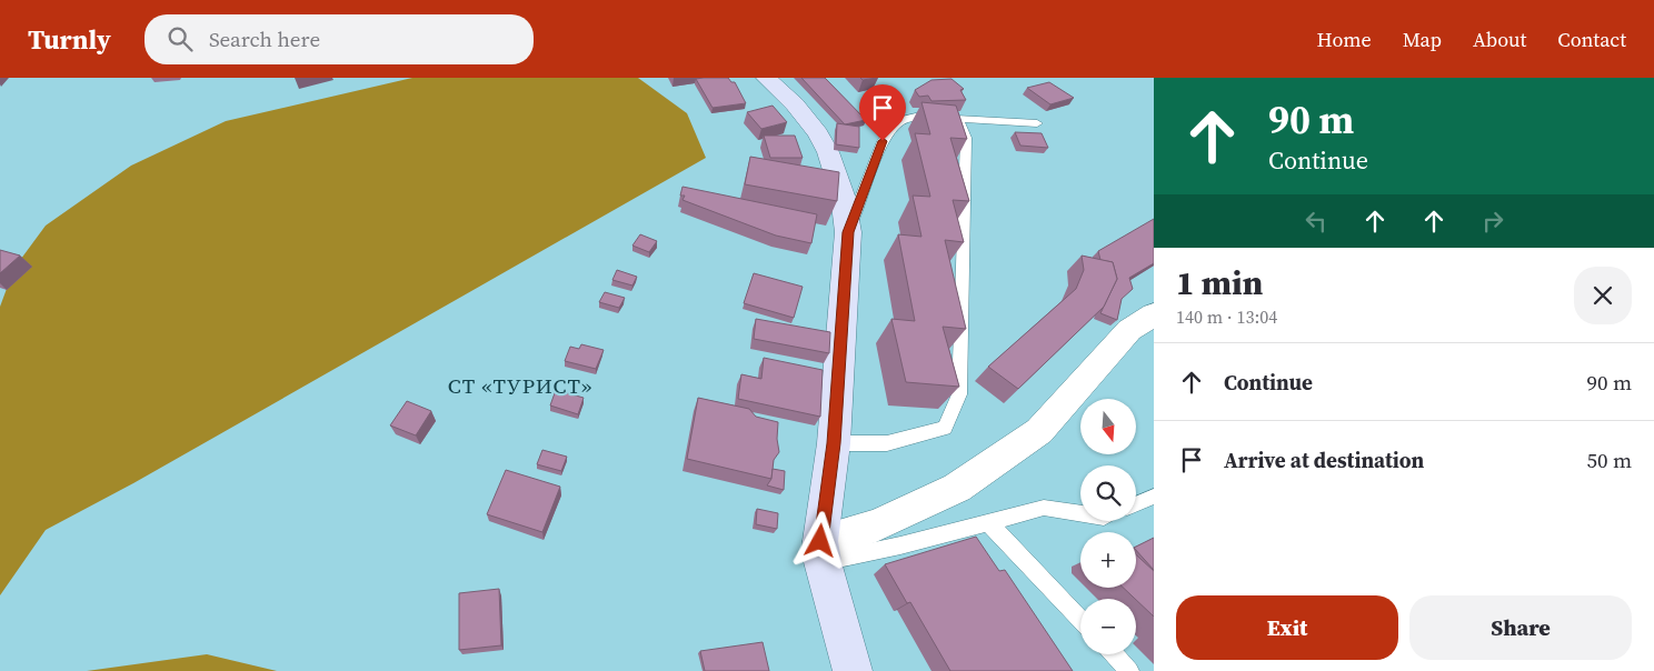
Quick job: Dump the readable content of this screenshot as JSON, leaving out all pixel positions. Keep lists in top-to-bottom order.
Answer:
{
  "districts": ["СТ «ТУРИСТ»"],
  "north": "bottom",
  "page": {
    "header": "Turnly",
    "search": "Search here",
    "nav": [
      "Home",
      "Map",
      "About",
      "Contact"
    ],
    "turn": ["90 m", "Continue"],
    "heading": ["1 min", "140 m · 13:04"],
    "list": [
      {
        "name": "Continue",
        "value": "90 m"
      },
      {
        "name": "Arrive at destination",
        "value": "50 m"
      }
    ],
    "map_buttons": ["+", "−"],
    "buttons": ["Exit", "Share"]
  }
}
